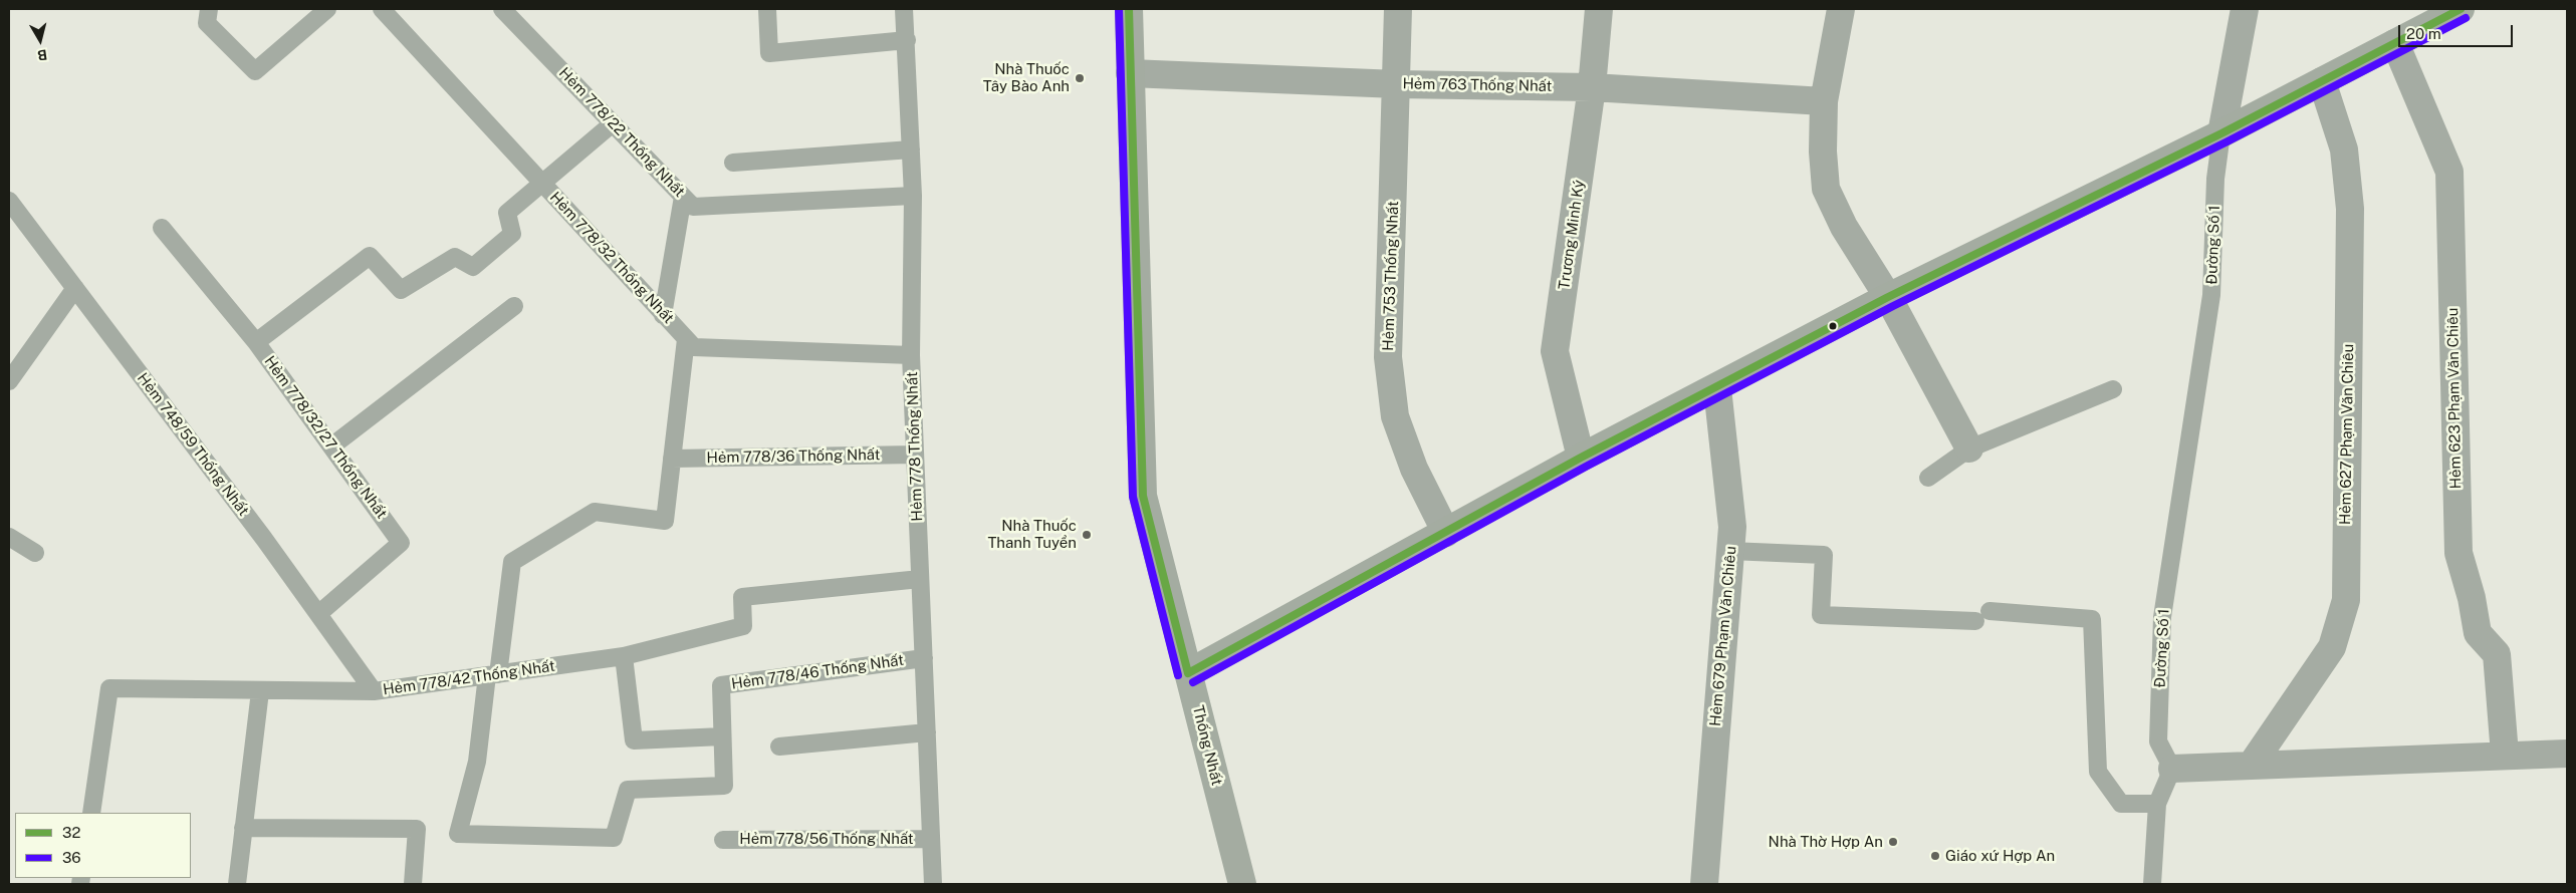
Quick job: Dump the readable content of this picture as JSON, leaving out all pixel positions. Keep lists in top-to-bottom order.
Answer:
{
  "streets": {
    "main road": ["Thống Nhất"],
    "street": [
      "Hẻm 763 Thống Nhất",
      "Trương Minh Ký",
      "Hẻm 753 Thống Nhất",
      "Hẻm 623 Phạm Văn Chiêu",
      "Hẻm 627 Phạm Văn Chiêu",
      "Hẻm 679 Phạm Văn Chiêu"
    ],
    "lane": [
      "Hẻm 778/22 Thống Nhất",
      "Đường Số 1",
      "Hẻm 778/32 Thống Nhất",
      "Hẻm 778/32/27 Thống Nhất",
      "Hẻm 748/59 Thống Nhất",
      "Hẻm 778 Thống Nhất",
      "Hẻm 778/36 Thống Nhất",
      "Hẻm 778/46 Thống Nhất",
      "Hẻm 778/42 Thống Nhất",
      "Hẻm 778/56 Thống Nhất"
    ]
  },
  "crossings": [
    ["Hẻm 763 Thống Nhất", "Trương Minh Ký"],
    ["Hẻm 763 Thống Nhất", "Hẻm 753 Thống Nhất"],
    ["Hẻm 763 Thống Nhất", "Thống Nhất"],
    ["Hẻm 778/22 Thống Nhất", "Hẻm 778 Thống Nhất"],
    ["Hẻm 778/32 Thống Nhất", "Hẻm 778/32/27 Thống Nhất"],
    ["Hẻm 778/32 Thống Nhất", "Hẻm 778 Thống Nhất"],
    ["Hẻm 778/32/27 Thống Nhất", "Hẻm 748/59 Thống Nhất"],
    ["Hẻm 748/59 Thống Nhất", "Hẻm 778/42 Thống Nhất"],
    ["Hẻm 778 Thống Nhất", "Hẻm 778/36 Thống Nhất"],
    ["Hẻm 778 Thống Nhất", "Hẻm 778/46 Thống Nhất"],
    ["Hẻm 778 Thống Nhất", "Hẻm 778/42 Thống Nhất"],
    ["Hẻm 778 Thống Nhất", "Hẻm 778/56 Thống Nhất"],
    ["Hẻm 778/46 Thống Nhất", "Hẻm 778/42 Thống Nhất"]
  ],
  "places": [
    "Nhà Thuốc Tây Bào Anh",
    "Nhà Thuốc Thanh Tuyển",
    "Nhà Thờ Hợp An",
    "Giáo xứ Hợp An"
  ],
  "lines": ["transit line 32", "transit line 36"],
  "legend": ["32", "36"],
  "scale_bar": "20 m",
  "north": "bottom"
}
